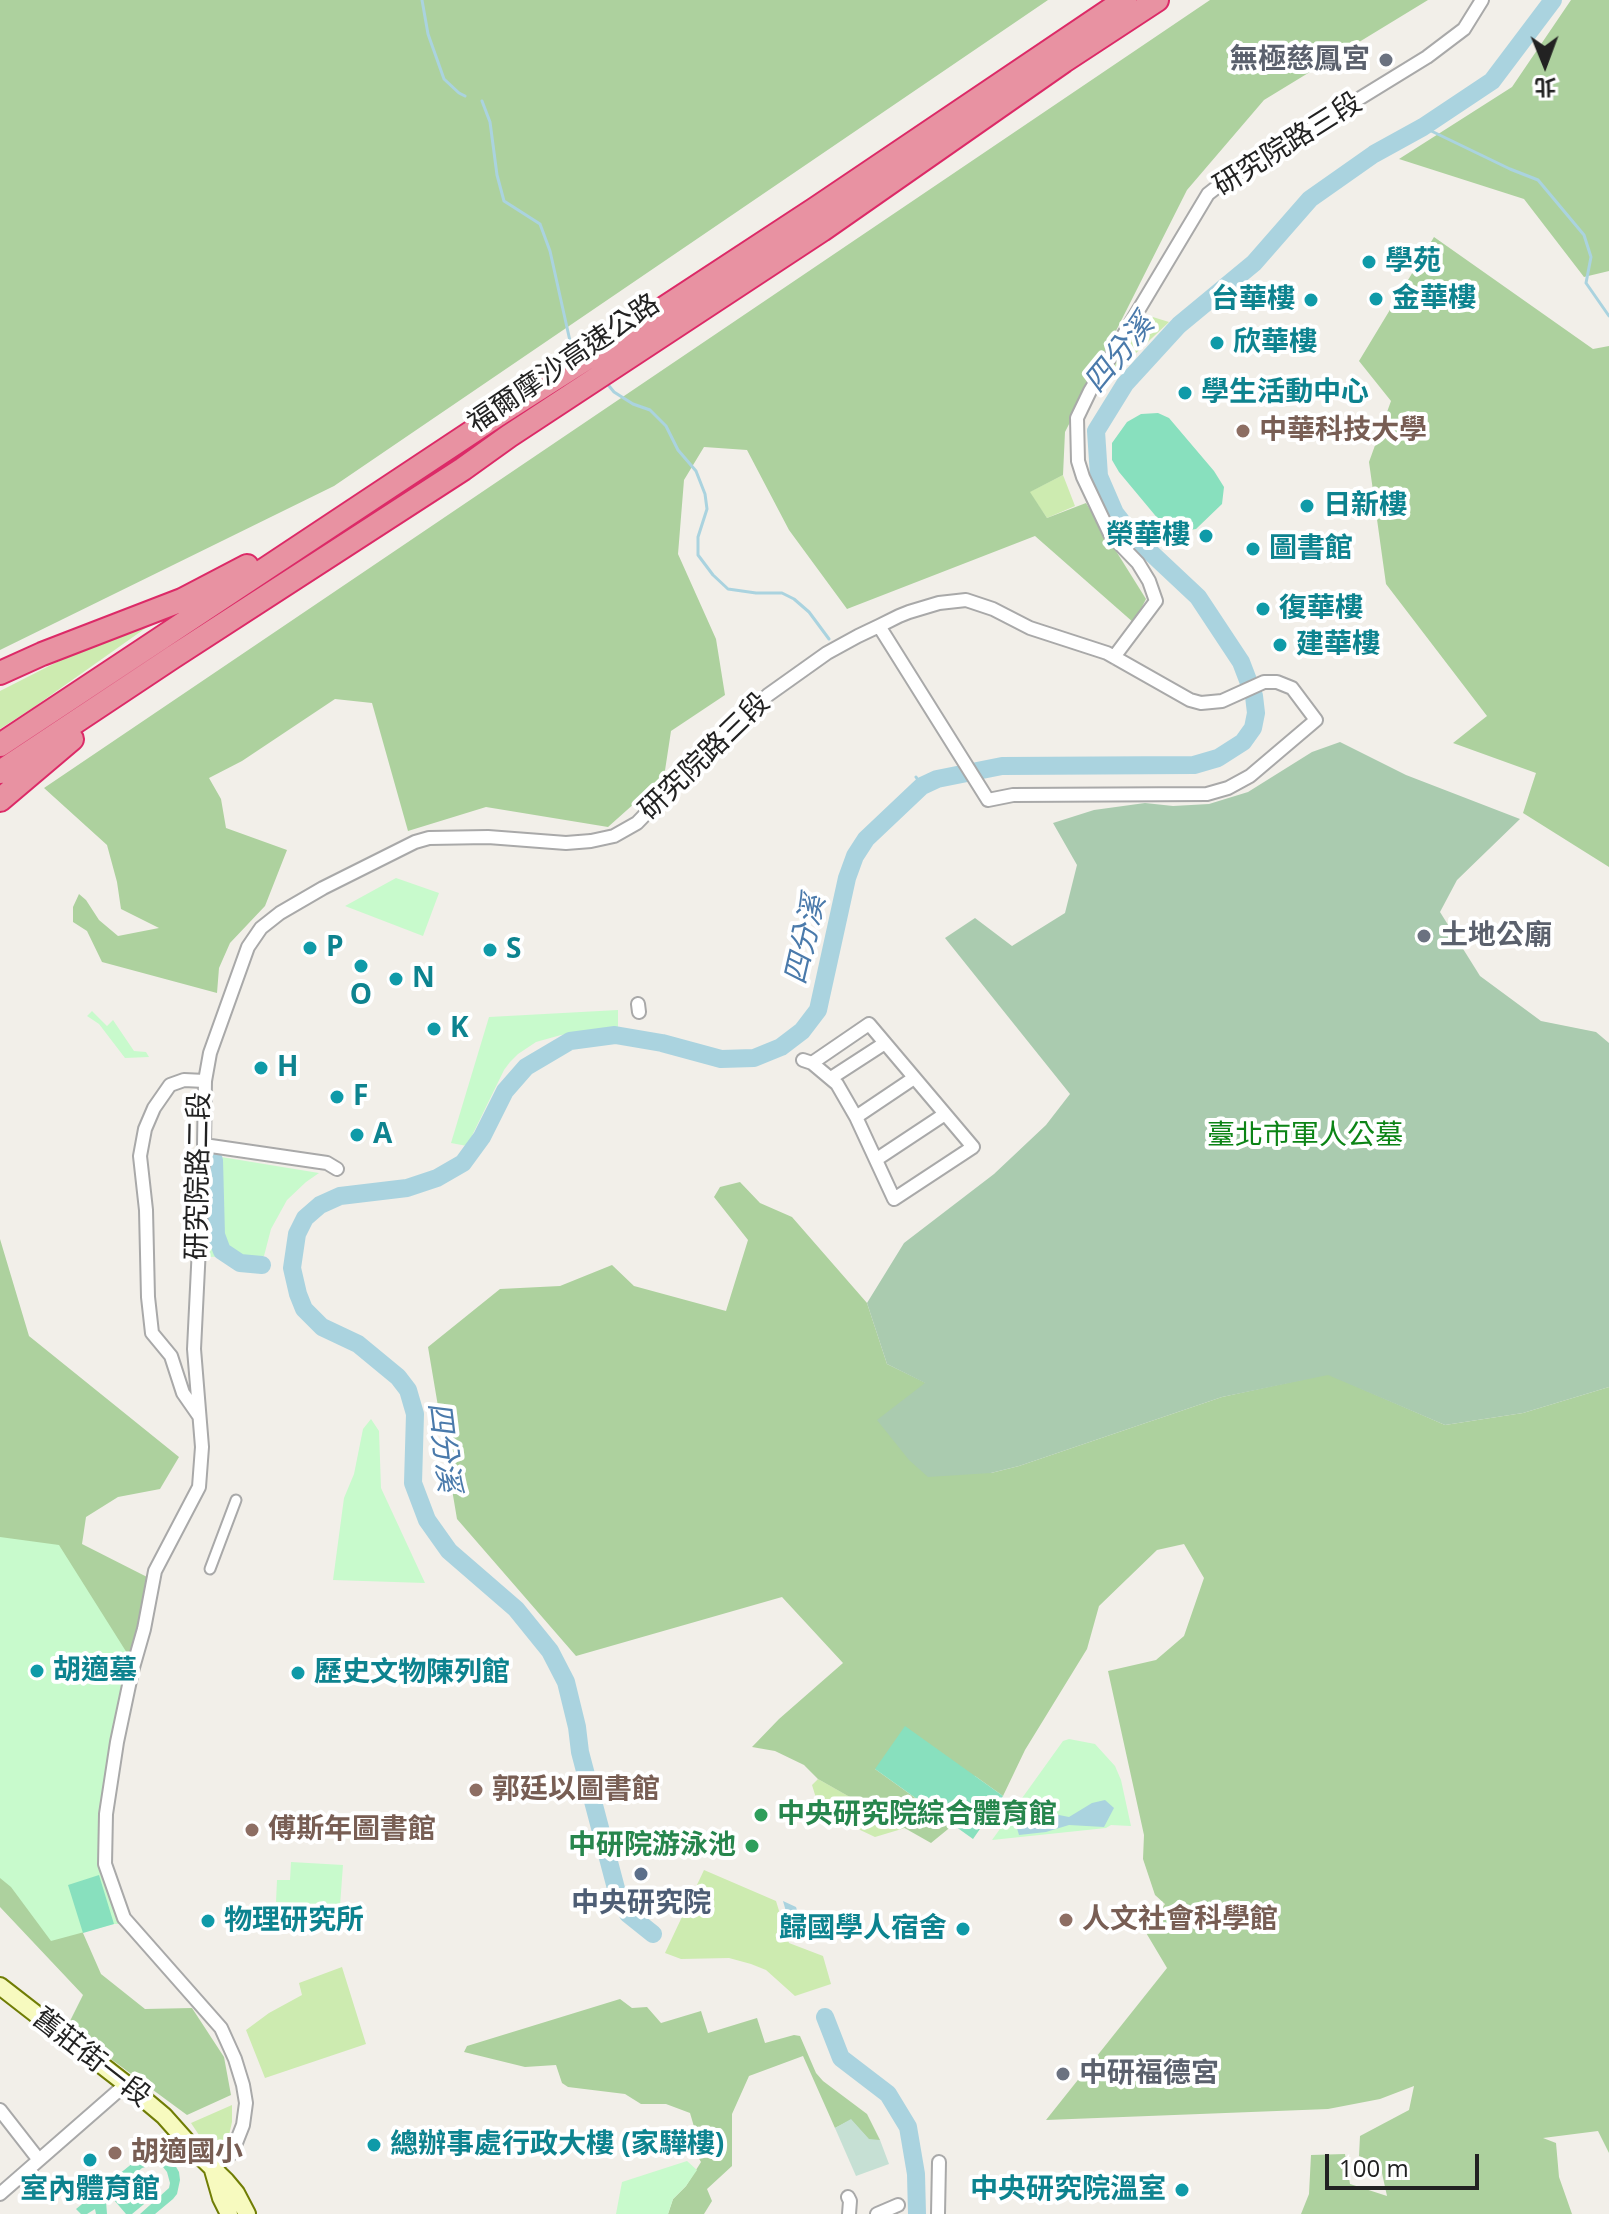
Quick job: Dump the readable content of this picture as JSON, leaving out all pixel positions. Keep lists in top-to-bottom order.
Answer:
{
  "streets": {
    "highway": ["福爾摩沙高速公路"],
    "main road": ["舊莊街一段"],
    "street": ["研究院路三段", "研究院路二段"]
  },
  "crossings": [
    ["研究院路三段", "研究院路二段"],
    ["研究院路二段", "舊莊街一段"]
  ],
  "water": ["四分溪"],
  "parks": ["臺北市軍人公墓"],
  "places": [
    "無極慈鳳宮",
    "學苑",
    "金華樓",
    "台華樓",
    "欣華樓",
    "學生活動中心",
    "中華科技大學",
    "日新樓",
    "榮華樓",
    "圖書館",
    "復華樓",
    "建華樓",
    "土地公廟",
    "P",
    "S",
    "O",
    "N",
    "K",
    "H",
    "F",
    "A",
    "胡適墓",
    "歷史文物陳列館",
    "郭廷以圖書館",
    "中央研究院綜合體育館",
    "傅斯年圖書館",
    "中研院游泳池",
    "中央研究院",
    "人文社會科學館",
    "物理研究所",
    "歸國學人宿舍",
    "中研福德宮",
    "總辦事處行政大樓 (家驊樓)",
    "胡適國小",
    "室內體育館",
    "中央研究院溫室"
  ],
  "scale_bar": "100 m",
  "north": "bottom"
}
